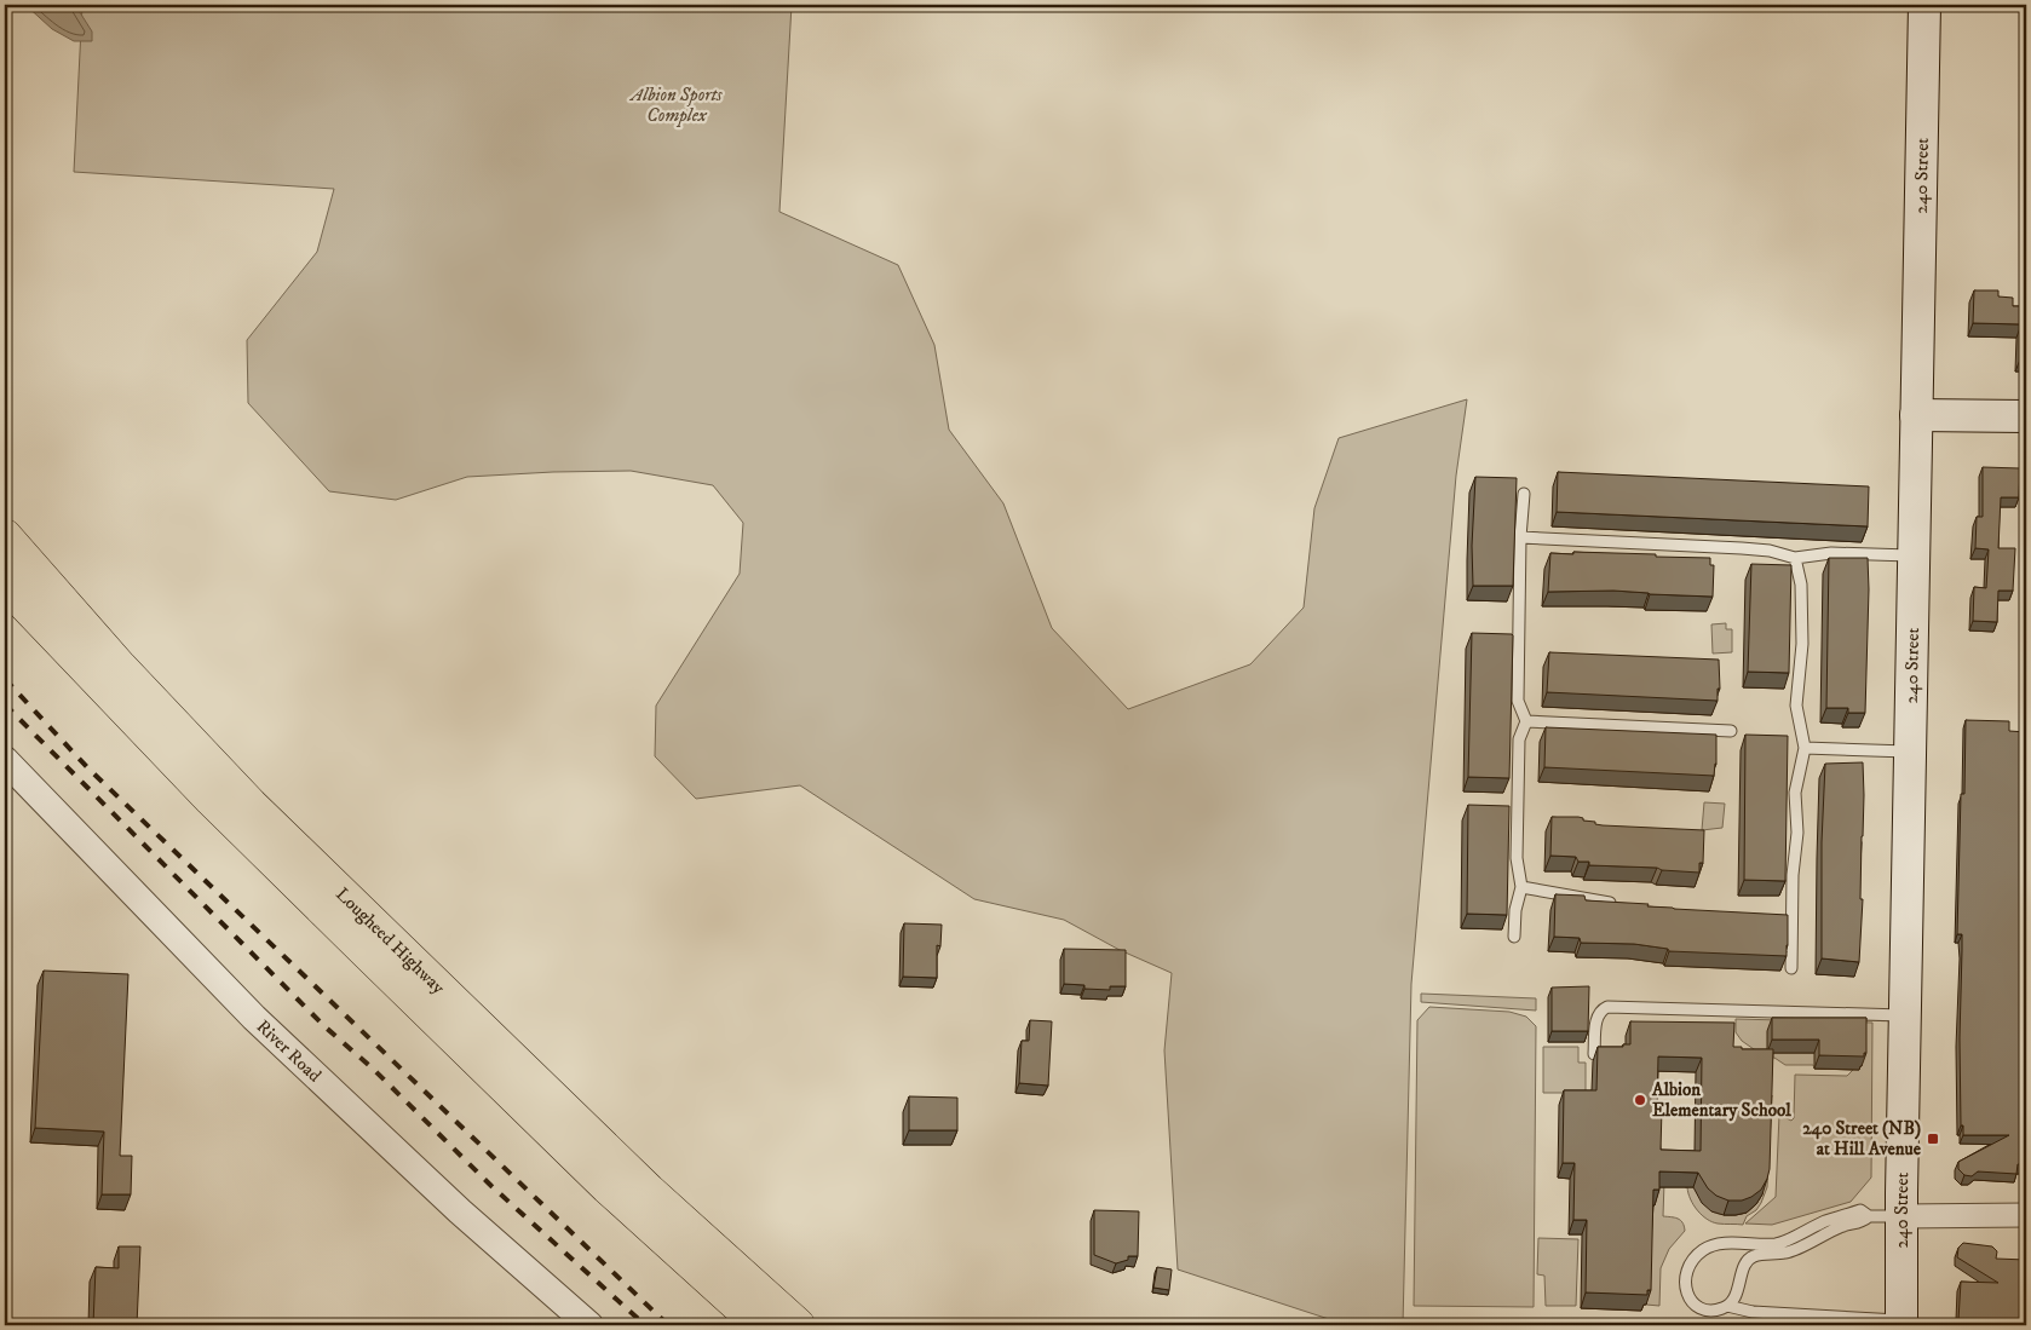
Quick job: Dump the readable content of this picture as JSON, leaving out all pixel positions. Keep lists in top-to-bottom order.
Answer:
{
  "streets": {
    "highway": ["Lougheed Highway"],
    "main road": ["240 Street"],
    "street": ["River Road"]
  },
  "parks": ["Albion Sports Complex"],
  "places": {
    "other": ["Albion Elementary School"],
    "transit": ["240 Street (NB) at Hill Avenue"]
  }
}
